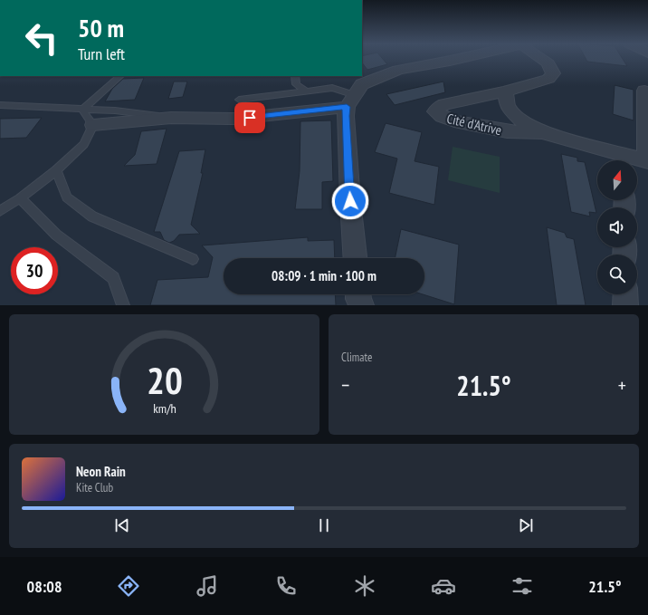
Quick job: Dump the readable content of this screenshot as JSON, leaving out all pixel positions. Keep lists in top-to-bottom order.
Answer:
{
  "streets": {
    "street": ["Cité d'Atrive"]
  },
  "north": "top",
  "page": {
    "turn": ["50 m", "Turn left"],
    "limit": "30",
    "trip": "08:09 · 1 min · 100 m",
    "tile": "Climate",
    "heat": ["−", "21.5°", "+"],
    "song": ["Neon Rain", "Kite Club"],
    "tabs": ["08:08", "21.5°"],
    "gauge": ["20", "km/h"]
  }
}
